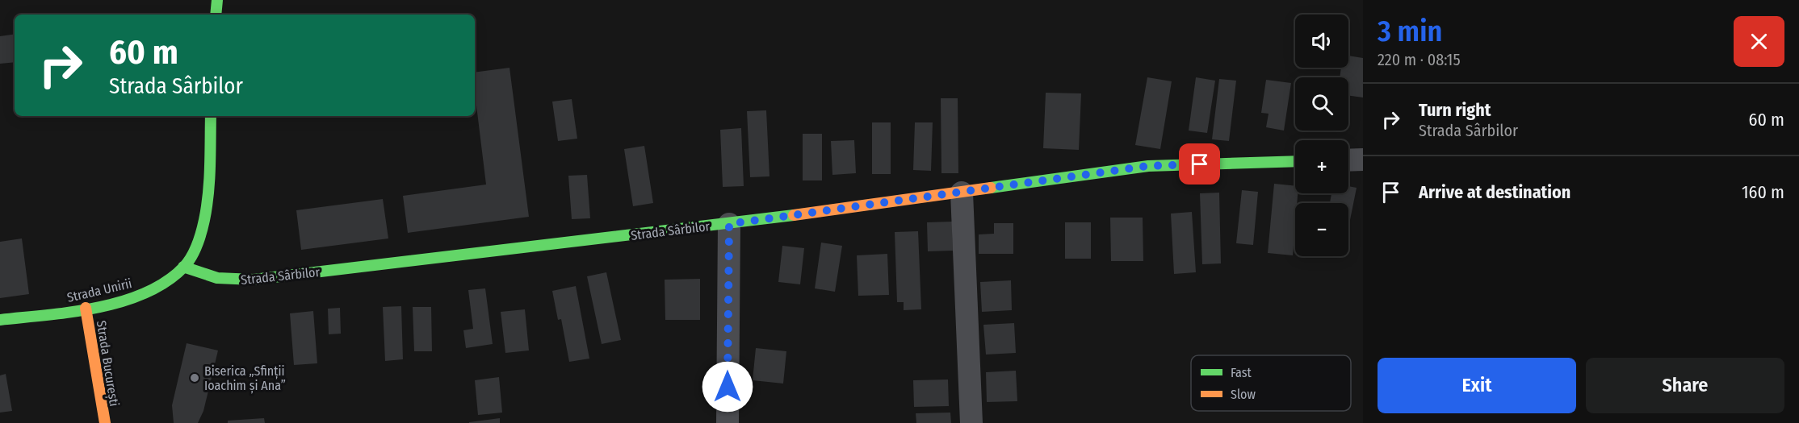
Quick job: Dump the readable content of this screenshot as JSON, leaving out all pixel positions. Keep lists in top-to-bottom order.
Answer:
{
  "streets": {
    "street": ["Strada Sârbilor", "Strada Unirii", "Strada București"]
  },
  "crossings": [
    ["Strada Sârbilor", "Strada Unirii"],
    ["Strada Unirii", "Strada București"]
  ],
  "places": ["Biserica „Sfinții Ioachim și Ana”"],
  "legend": ["Fast", "Slow"],
  "page": {
    "heading": ["3 min", "220 m · 08:15"],
    "map_buttons": ["+", "−"],
    "turn": ["60 m", "Strada Sârbilor"],
    "list": [
      {
        "name": "Turn right",
        "note": "Strada Sârbilor",
        "value": "60 m"
      },
      {
        "name": "Arrive at destination",
        "value": "160 m"
      }
    ],
    "buttons": ["Exit", "Share"]
  }
}
